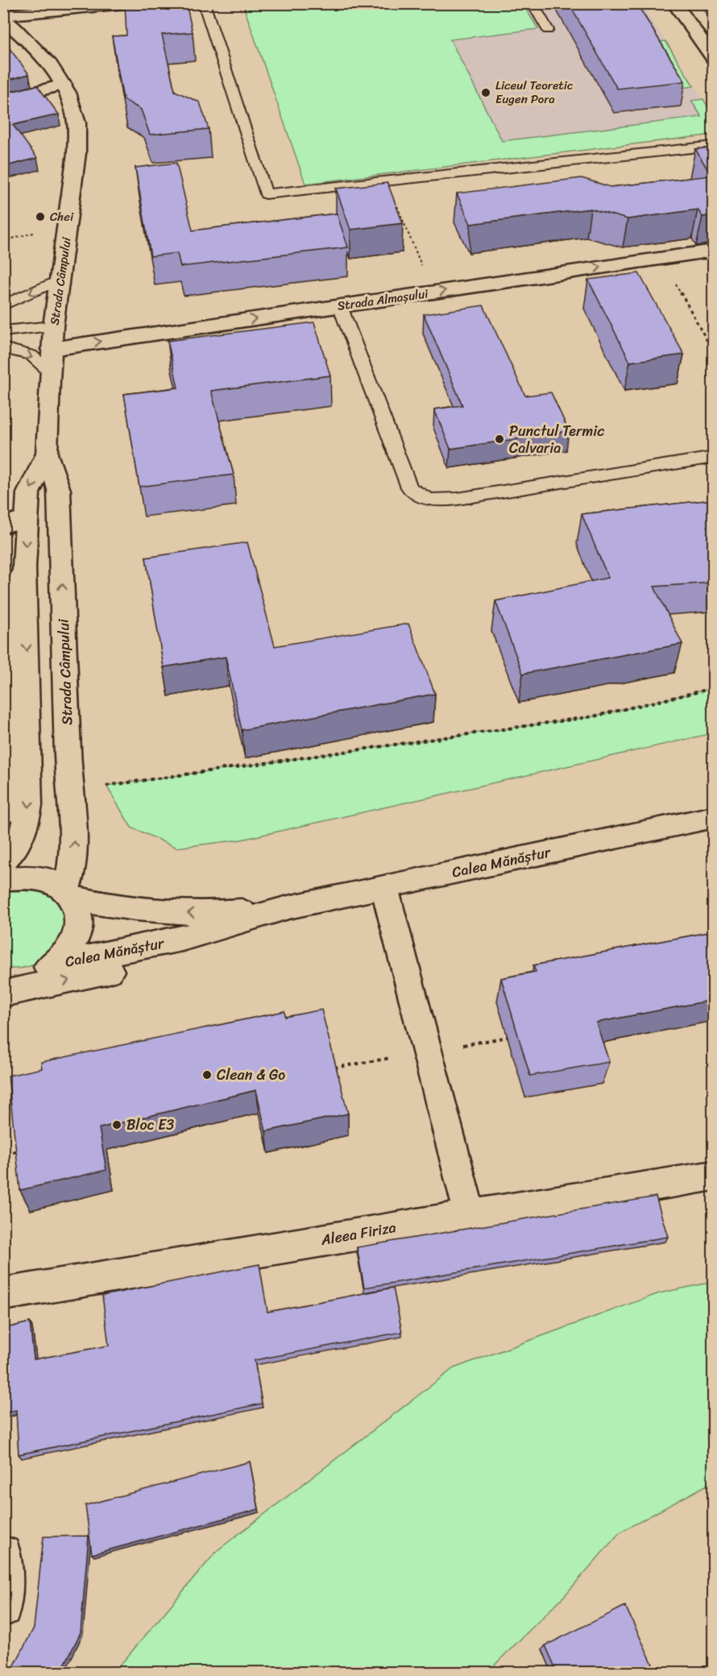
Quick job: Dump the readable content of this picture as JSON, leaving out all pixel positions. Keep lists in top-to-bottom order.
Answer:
{
  "streets": {
    "main road": [
      "Strada Câmpului",
      "Strada Almașului",
      "Calea Mănăștur",
      "Aleea Firiza"
    ]
  },
  "crossings": [
    ["Strada Câmpului", "Strada Almașului"],
    ["Strada Câmpului", "Calea Mănăștur"]
  ],
  "one_way": ["Strada Almașului"],
  "places": [
    "Liceul Teoretic Eugen Pora",
    "Chei",
    "Punctul Termic Calvaria",
    "Clean & Go",
    "Bloc E3"
  ]
}
